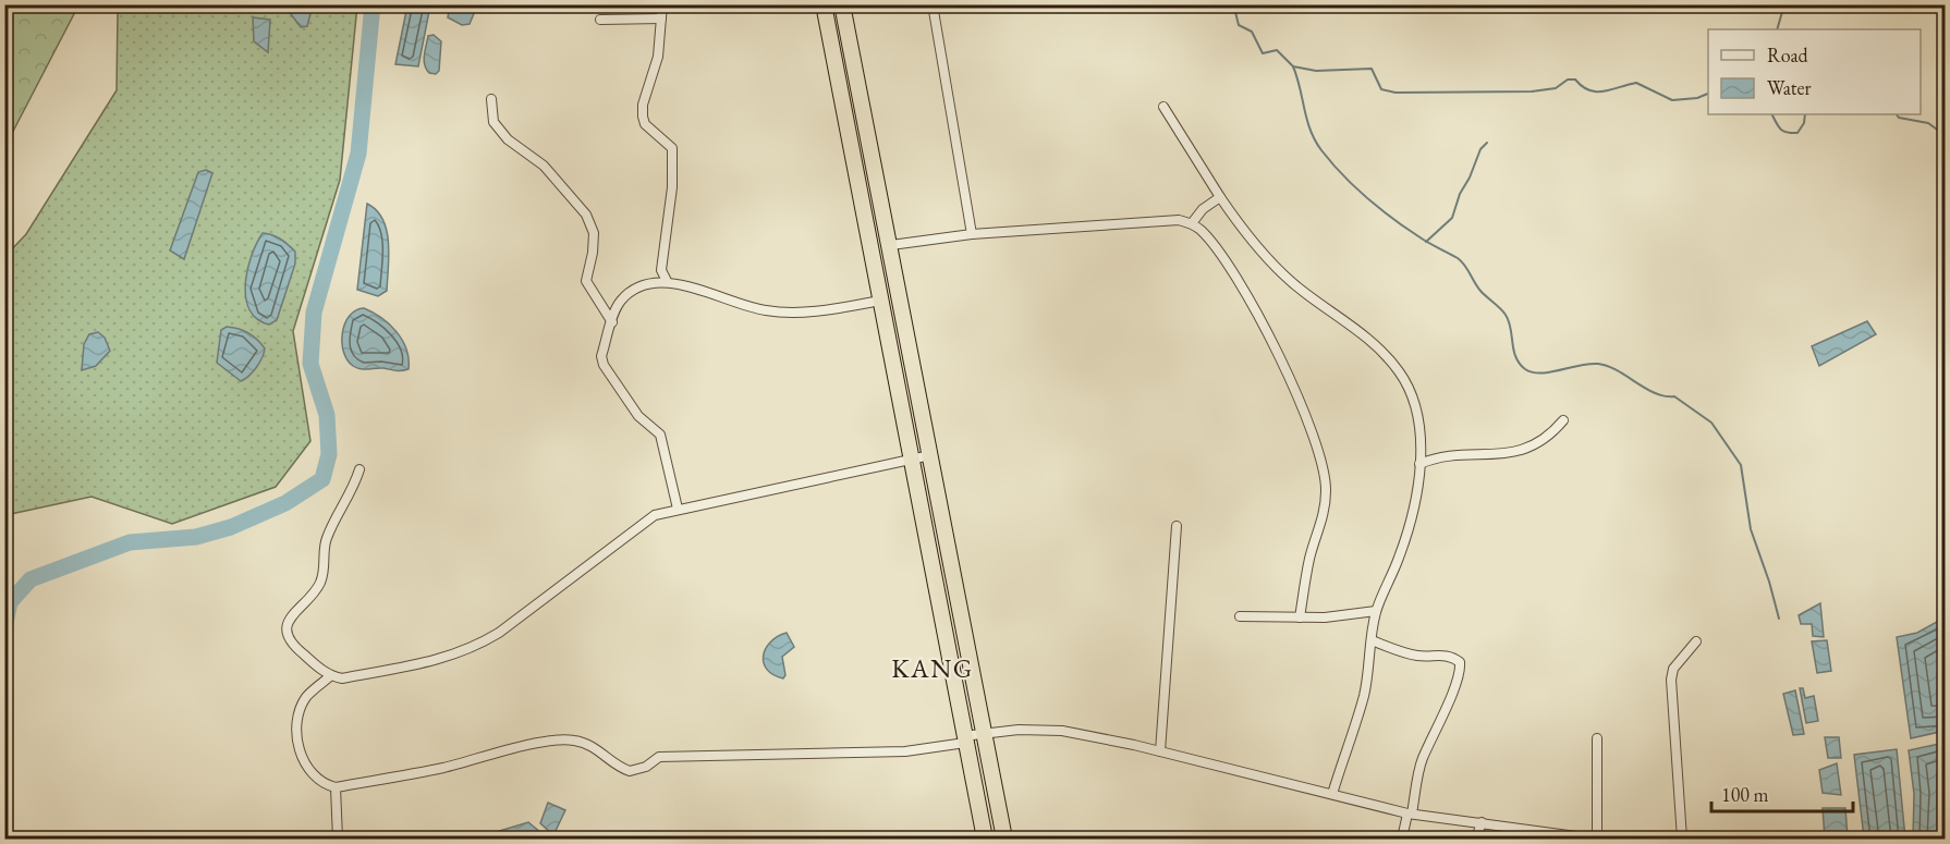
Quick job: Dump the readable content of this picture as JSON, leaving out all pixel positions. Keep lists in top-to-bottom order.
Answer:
{
  "districts": ["KANG"],
  "legend": ["Road", "Water"],
  "scale_bar": "100 m"
}
